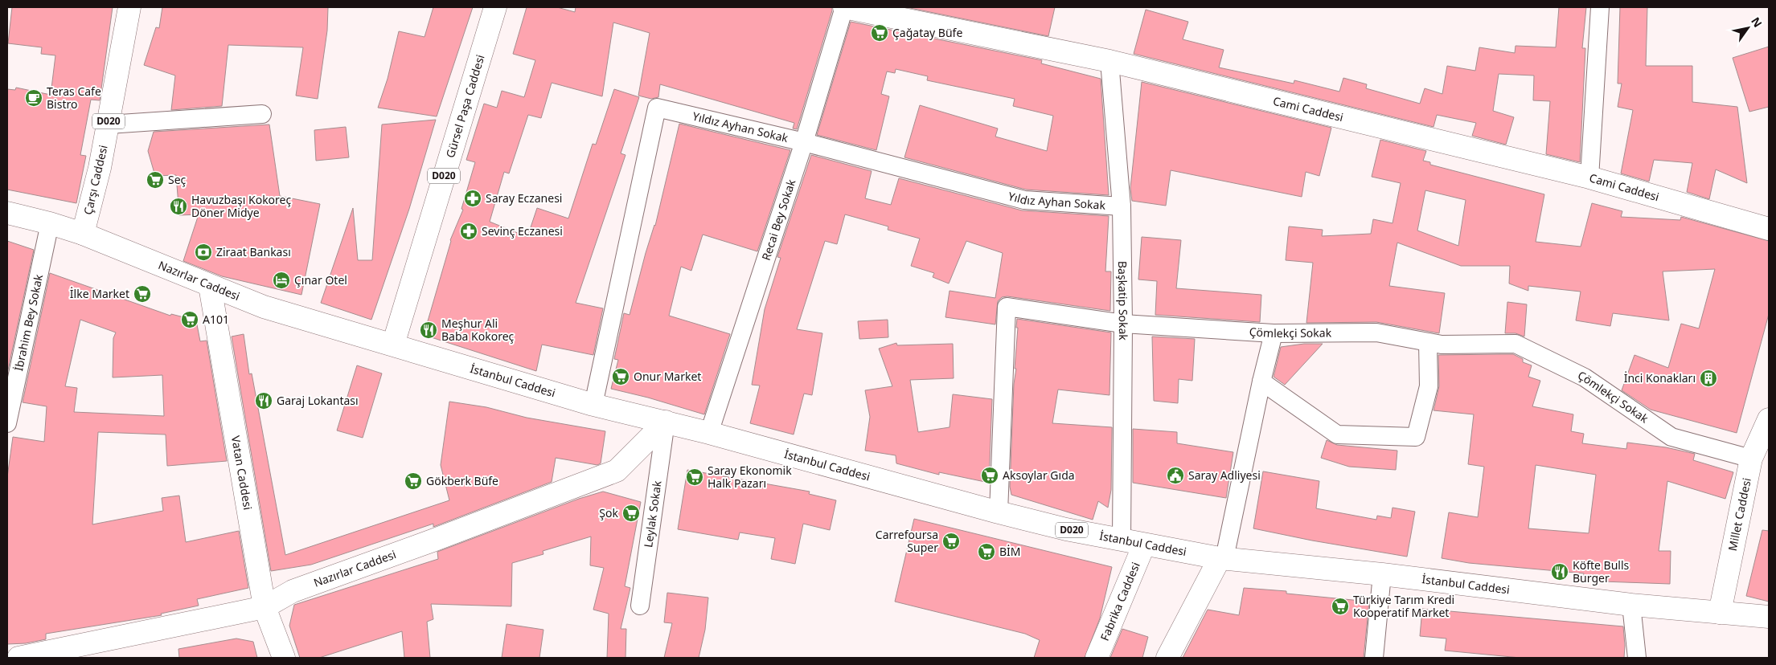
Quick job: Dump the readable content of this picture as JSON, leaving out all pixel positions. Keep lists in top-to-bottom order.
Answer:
{
  "streets": {
    "main road": [
      "Gürsel Paşa Caddesi",
      "Cami Caddesi",
      "D020",
      "Çarşı Caddesi",
      "Nazırlar Caddesi",
      "İstanbul Caddesi",
      "Vatan Caddesi",
      "Millet Caddesi",
      "Fabrika Caddesi"
    ],
    "street": [
      "Yıldız Ayhan Sokak",
      "Recai Bey Sokak",
      "Başkatip Sokak",
      "İbrahim Bey Sokak",
      "Çömlekçi Sokak",
      "Leylak Sokak"
    ]
  },
  "crossings": [
    ["Gürsel Paşa Caddesi", "Nazırlar Caddesi"],
    ["Gürsel Paşa Caddesi", "İstanbul Caddesi"],
    ["Cami Caddesi", "Recai Bey Sokak"],
    ["Cami Caddesi", "Başkatip Sokak"],
    ["Yıldız Ayhan Sokak", "Recai Bey Sokak"],
    ["Yıldız Ayhan Sokak", "Başkatip Sokak"],
    ["Yıldız Ayhan Sokak", "İstanbul Caddesi"],
    ["Çarşı Caddesi", "Nazırlar Caddesi"],
    ["Recai Bey Sokak", "İstanbul Caddesi"],
    ["Nazırlar Caddesi", "İbrahim Bey Sokak"],
    ["Nazırlar Caddesi", "İstanbul Caddesi"],
    ["Nazırlar Caddesi", "Vatan Caddesi"],
    ["Nazırlar Caddesi", "Leylak Sokak"],
    ["Başkatip Sokak", "Çömlekçi Sokak"],
    ["Başkatip Sokak", "İstanbul Caddesi"],
    ["Çömlekçi Sokak", "İstanbul Caddesi"],
    ["Çömlekçi Sokak", "Millet Caddesi"],
    ["İstanbul Caddesi", "Leylak Sokak"],
    ["İstanbul Caddesi", "Millet Caddesi"],
    ["İstanbul Caddesi", "Fabrika Caddesi"]
  ],
  "places": {
    "supermarket": [
      "Çağatay Büfe",
      "Seç",
      "İlke Market",
      "A101",
      "Onur Market",
      "Aksoylar Gıda",
      "Saray Ekonomik Halk Pazarı",
      "Gökberk Büfe",
      "Şok",
      "Carrefoursa Super",
      "BİM",
      "Türkiye Tarım Kredi Kooperatif Market"
    ],
    "cafe": ["Teras Cafe Bistro"],
    "pharmacy": ["Saray Eczanesi", "Sevinç Eczanesi"],
    "restaurant": [
      "Havuzbaşı Kokoreç Döner Midye",
      "Meşhur Ali Baba Kokoreç",
      "Garaj Lokantası",
      "Köfte Bulls Burger"
    ],
    "bank": ["Ziraat Bankası"],
    "hotel": ["Çınar Otel"],
    "building": ["İnci Konakları"],
    "public building": ["Saray Adliyesi"]
  },
  "north": "top right"
}
